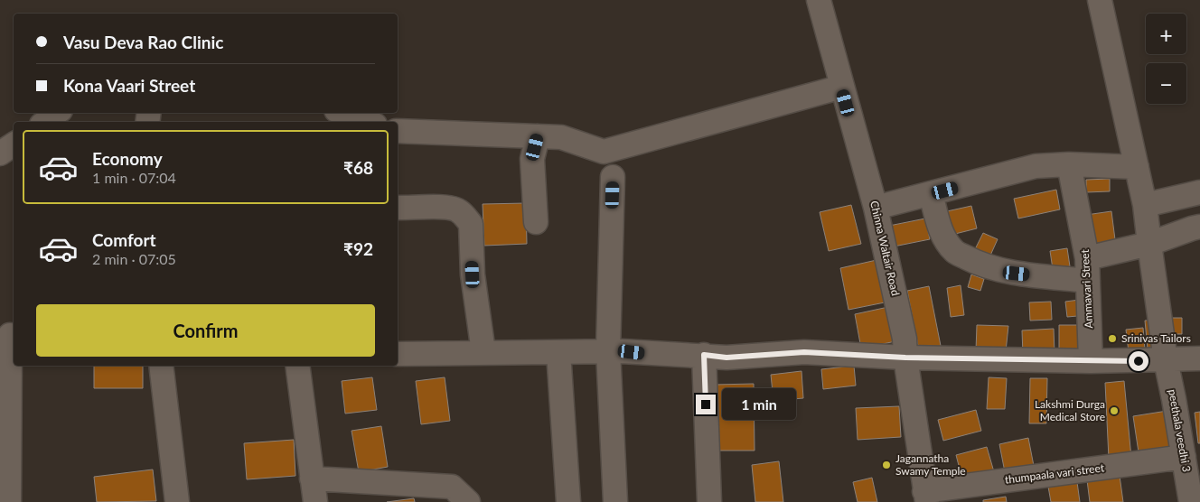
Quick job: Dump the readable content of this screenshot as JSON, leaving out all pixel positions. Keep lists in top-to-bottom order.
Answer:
{
  "streets": {
    "street": [
      "Chinna Waltair Road",
      "Ammavari Street",
      "peethala veedhi 3",
      "thumpaala vari street"
    ]
  },
  "crossings": [
    ["Chinna Waltair Road", "thumpaala vari street"],
    ["peethala veedhi 3", "thumpaala vari street"]
  ],
  "places": ["Srinivas Tailors", "Lakshmi Durga Medical Store", "Jagannatha Swamy Temple"],
  "page": {
    "map_buttons": ["+", "−"],
    "banner": ["Vasu Deva Rao Clinic", "Kona Vaari Street"],
    "list": [
      {
        "name": "Economy",
        "note": "1 min · 07:04",
        "value": "₹68"
      },
      {
        "name": "Comfort",
        "note": "2 min · 07:05",
        "value": "₹92"
      }
    ],
    "buttons": "Confirm",
    "bubble": "1 min"
  }
}
